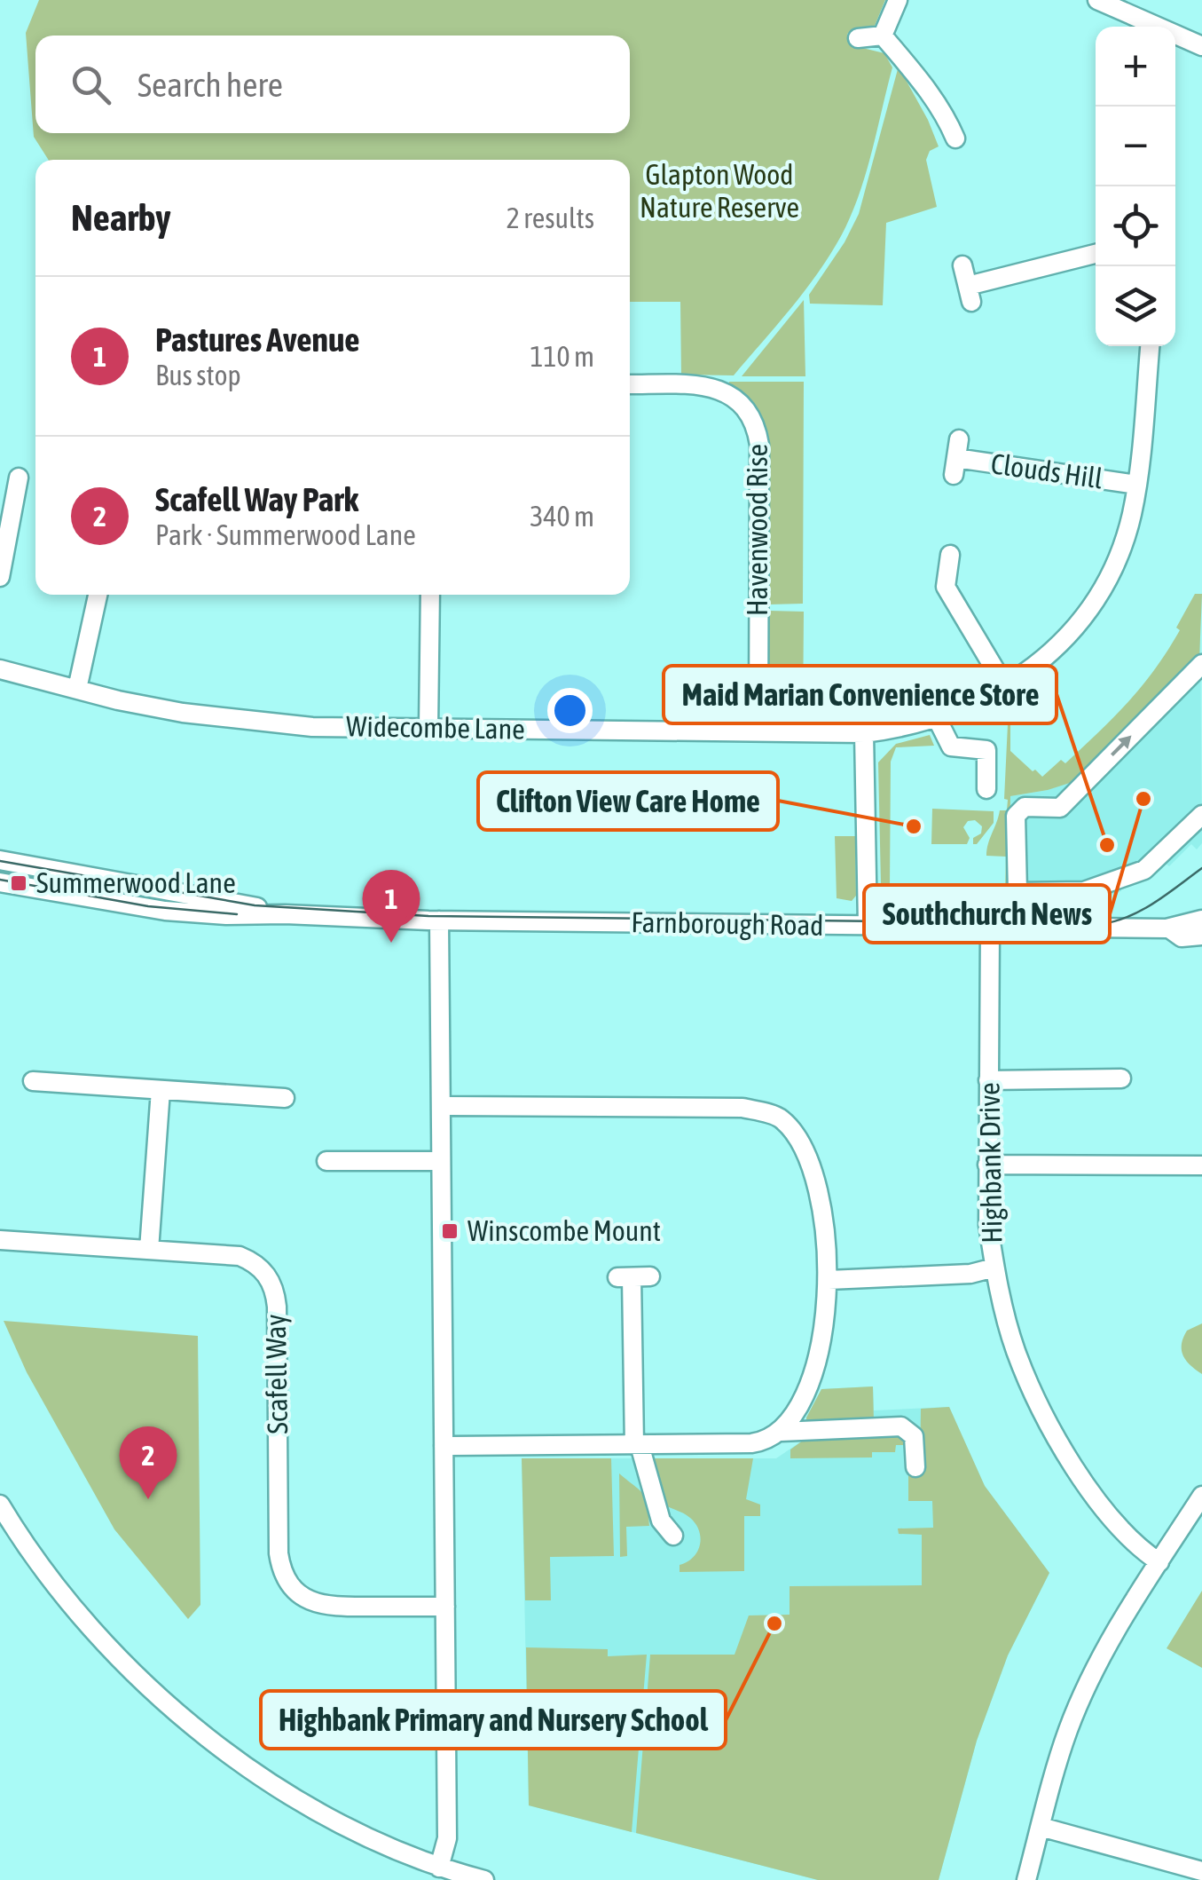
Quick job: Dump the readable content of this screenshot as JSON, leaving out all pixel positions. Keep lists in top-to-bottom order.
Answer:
{
  "streets": {
    "street": [
      "Clouds Hill",
      "Havenwood Rise",
      "Widecombe Lane",
      "Farnborough Road",
      "Highbank Drive",
      "Scafell Way"
    ]
  },
  "crossings": [
    ["Clouds Hill", "Widecombe Lane"],
    ["Havenwood Rise", "Widecombe Lane"],
    ["Farnborough Road", "Highbank Drive"]
  ],
  "parks": ["Glapton Wood Nature Reserve"],
  "places": {
    "other": [
      "Southchurch News",
      "Clifton View Care Home",
      "Maid Marian Convenience Store",
      "Highbank Primary and Nursery School"
    ],
    "transit": ["Summerwood Lane", "Winscombe Mount"]
  },
  "page": {
    "map_buttons": ["+", "−"],
    "search": "Search here",
    "heading": ["Nearby", "2 results"],
    "list": [
      {
        "mark": "1",
        "name": "Pastures Avenue",
        "note": "Bus stop",
        "value": "110 m"
      },
      {
        "mark": "2",
        "name": "Scafell Way Park",
        "note": "Park · Summerwood Lane",
        "value": "340 m"
      }
    ],
    "pins": ["1", "2"]
  }
}
